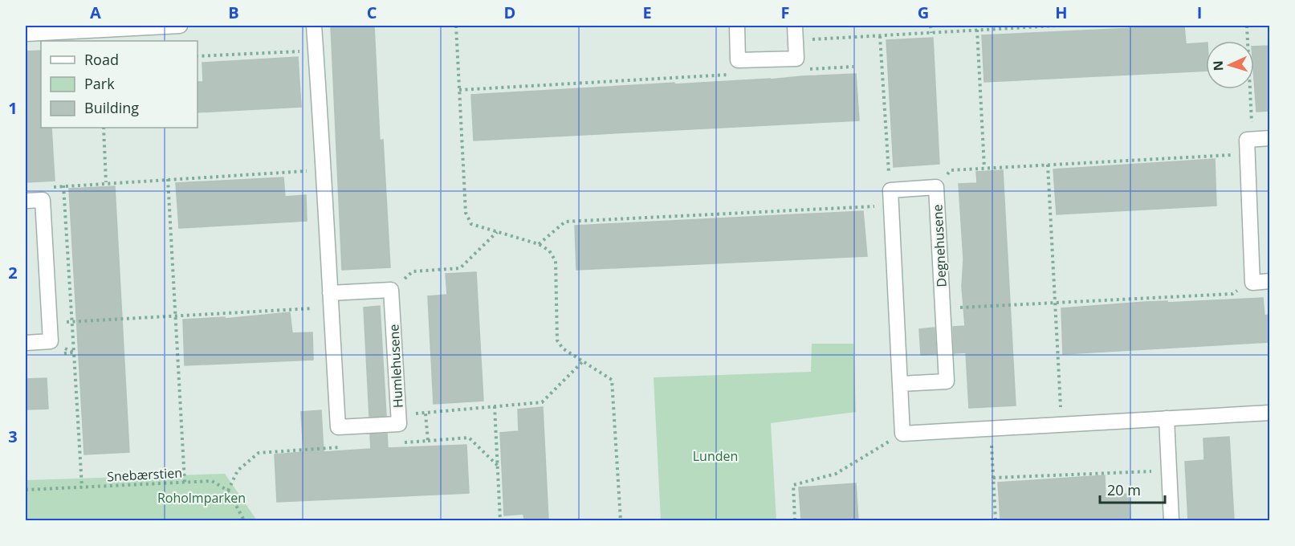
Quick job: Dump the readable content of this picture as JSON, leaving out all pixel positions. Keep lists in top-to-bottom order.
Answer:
{
  "streets": {
    "street": ["Degnehusene", "Humlehusene"],
    "path": ["Snebærstien"]
  },
  "parks": ["Lunden", "Roholmparken"],
  "legend": ["Road", "Park", "Building"],
  "scale_bar": "20 m",
  "north": "left",
  "grid": {
    "columns": [
      "A",
      "B",
      "C",
      "D",
      "E",
      "F",
      "G",
      "H",
      "I"
    ],
    "rows": ["1", "2", "3"]
  }
}
